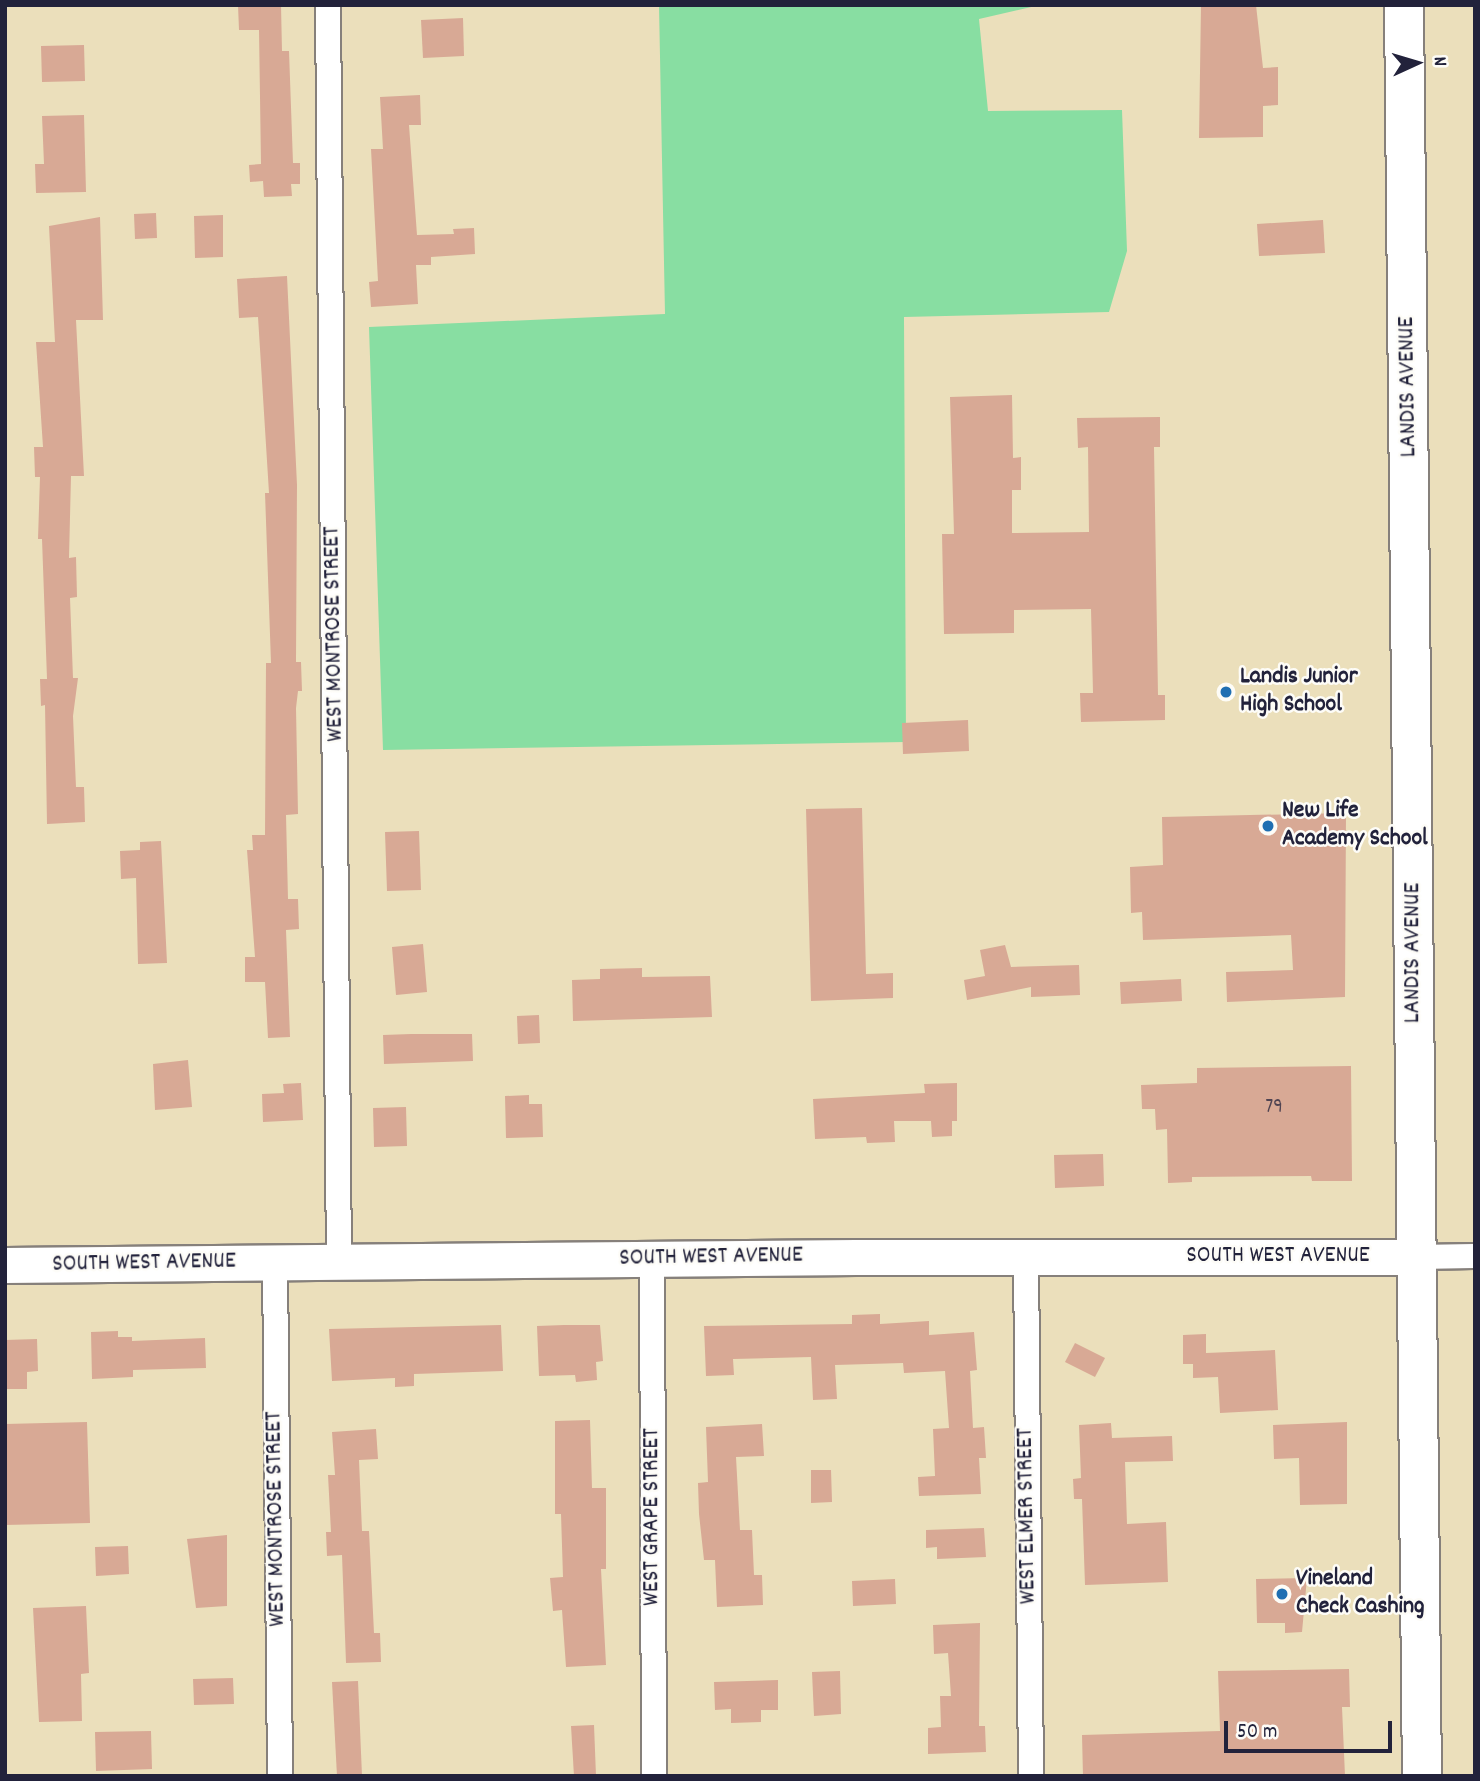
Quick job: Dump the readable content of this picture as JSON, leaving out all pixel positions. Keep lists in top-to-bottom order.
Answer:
{
  "streets": {
    "main road": ["LANDIS AVENUE"],
    "street": [
      "WEST MONTROSE STREET",
      "SOUTH WEST AVENUE",
      "WEST ELMER STREET",
      "WEST GRAPE STREET"
    ]
  },
  "crossings": [
    ["LANDIS AVENUE", "SOUTH WEST AVENUE"],
    ["WEST MONTROSE STREET", "SOUTH WEST AVENUE"],
    ["SOUTH WEST AVENUE", "WEST ELMER STREET"],
    ["SOUTH WEST AVENUE", "WEST GRAPE STREET"]
  ],
  "places": ["Landis Junior High School", "New Life Academy School", "Vineland Check Cashing"],
  "house_numbers": ["79"],
  "scale_bar": "50 m",
  "north": "right"
}
